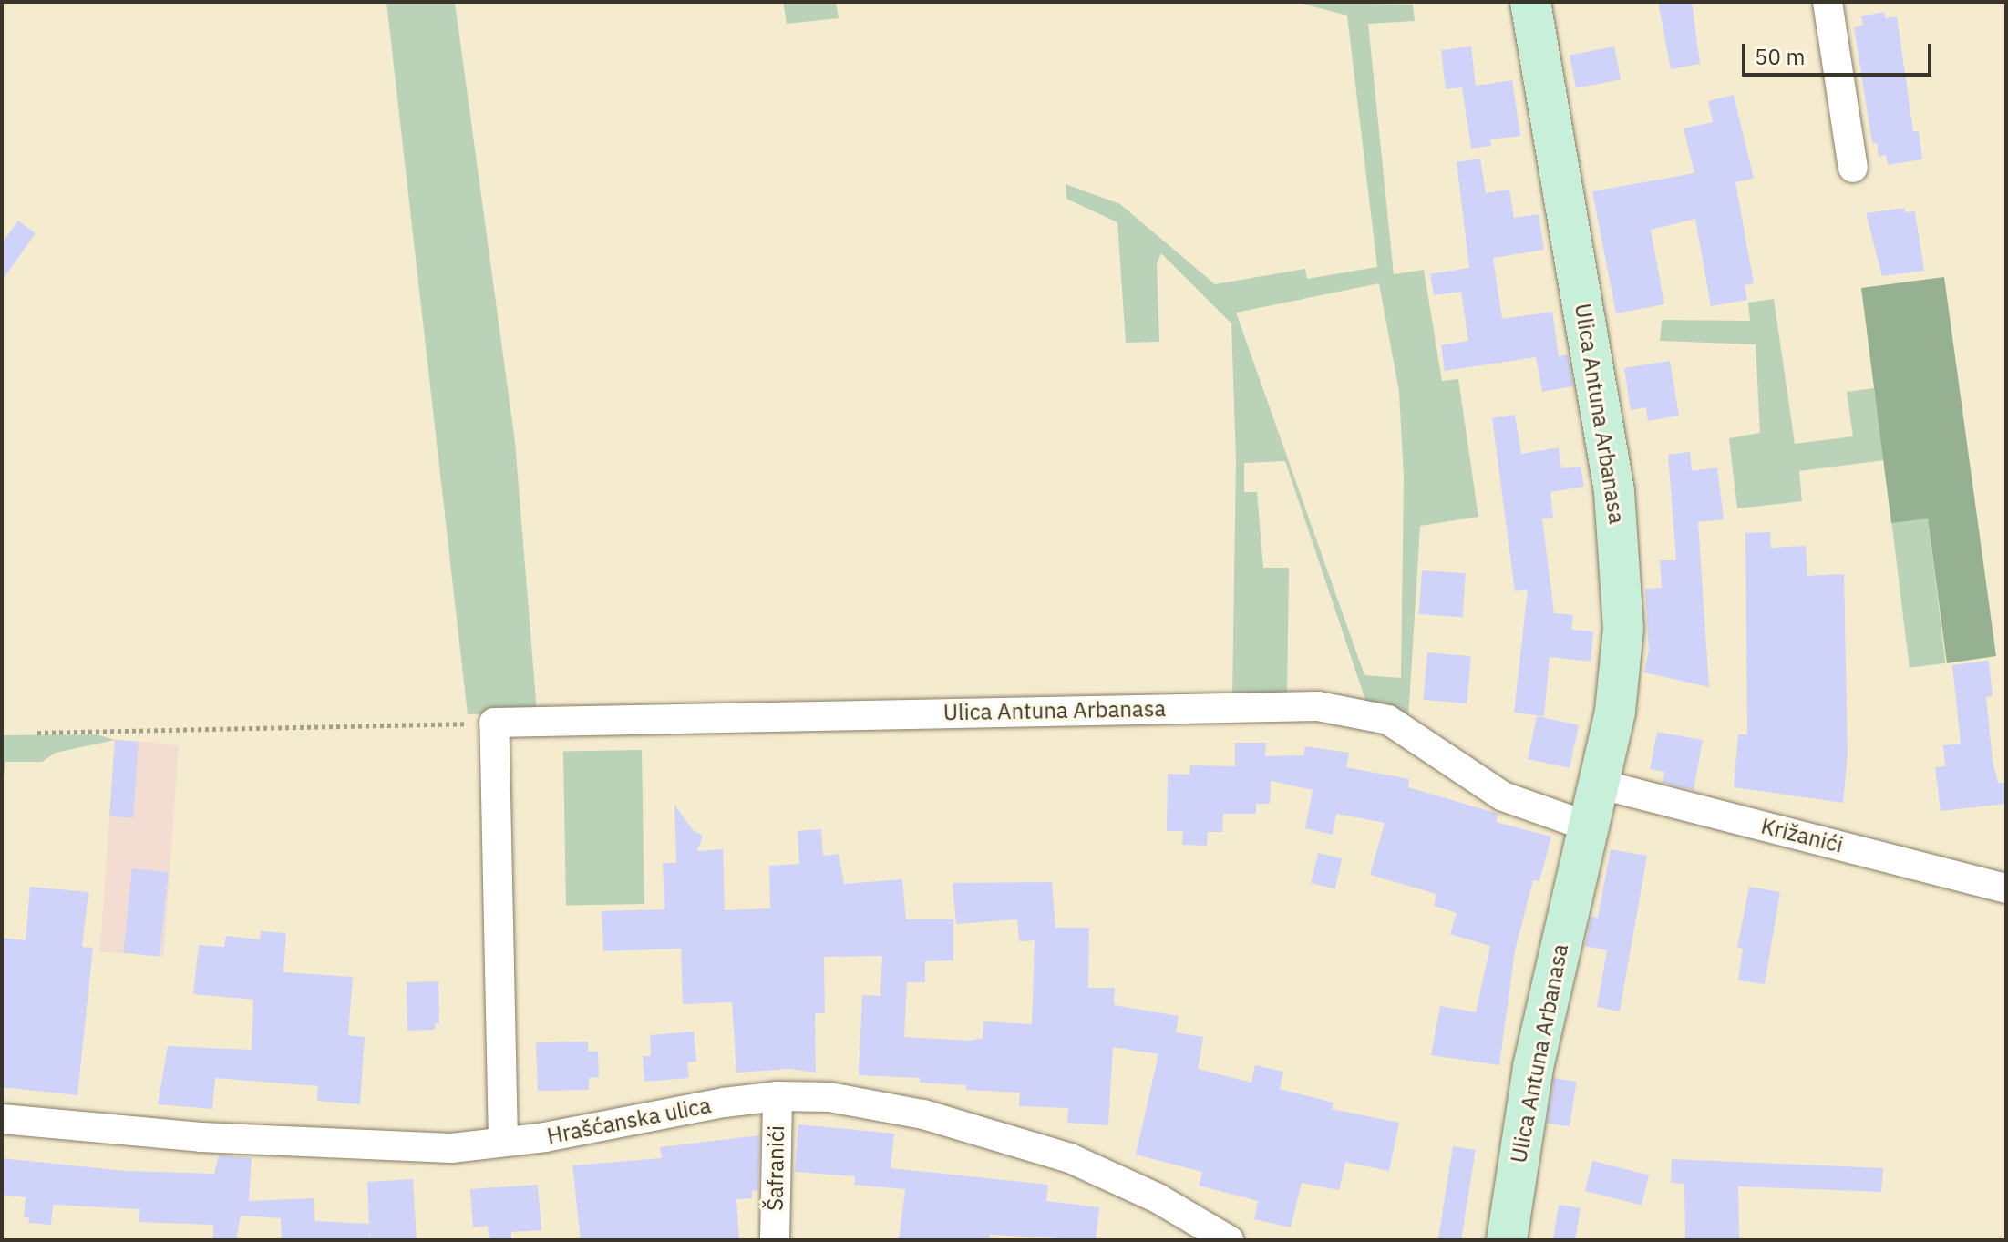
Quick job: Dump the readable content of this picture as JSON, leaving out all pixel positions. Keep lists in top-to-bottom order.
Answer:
{
  "streets": {
    "main road": ["Ulica Antuna Arbanasa"],
    "street": ["Križanići", "Hrašćanska ulica", "Šafranići"]
  },
  "crossings": [
    ["Ulica Antuna Arbanasa", "Križanići"],
    ["Hrašćanska ulica", "Šafranići"]
  ],
  "scale_bar": "50 m"
}
